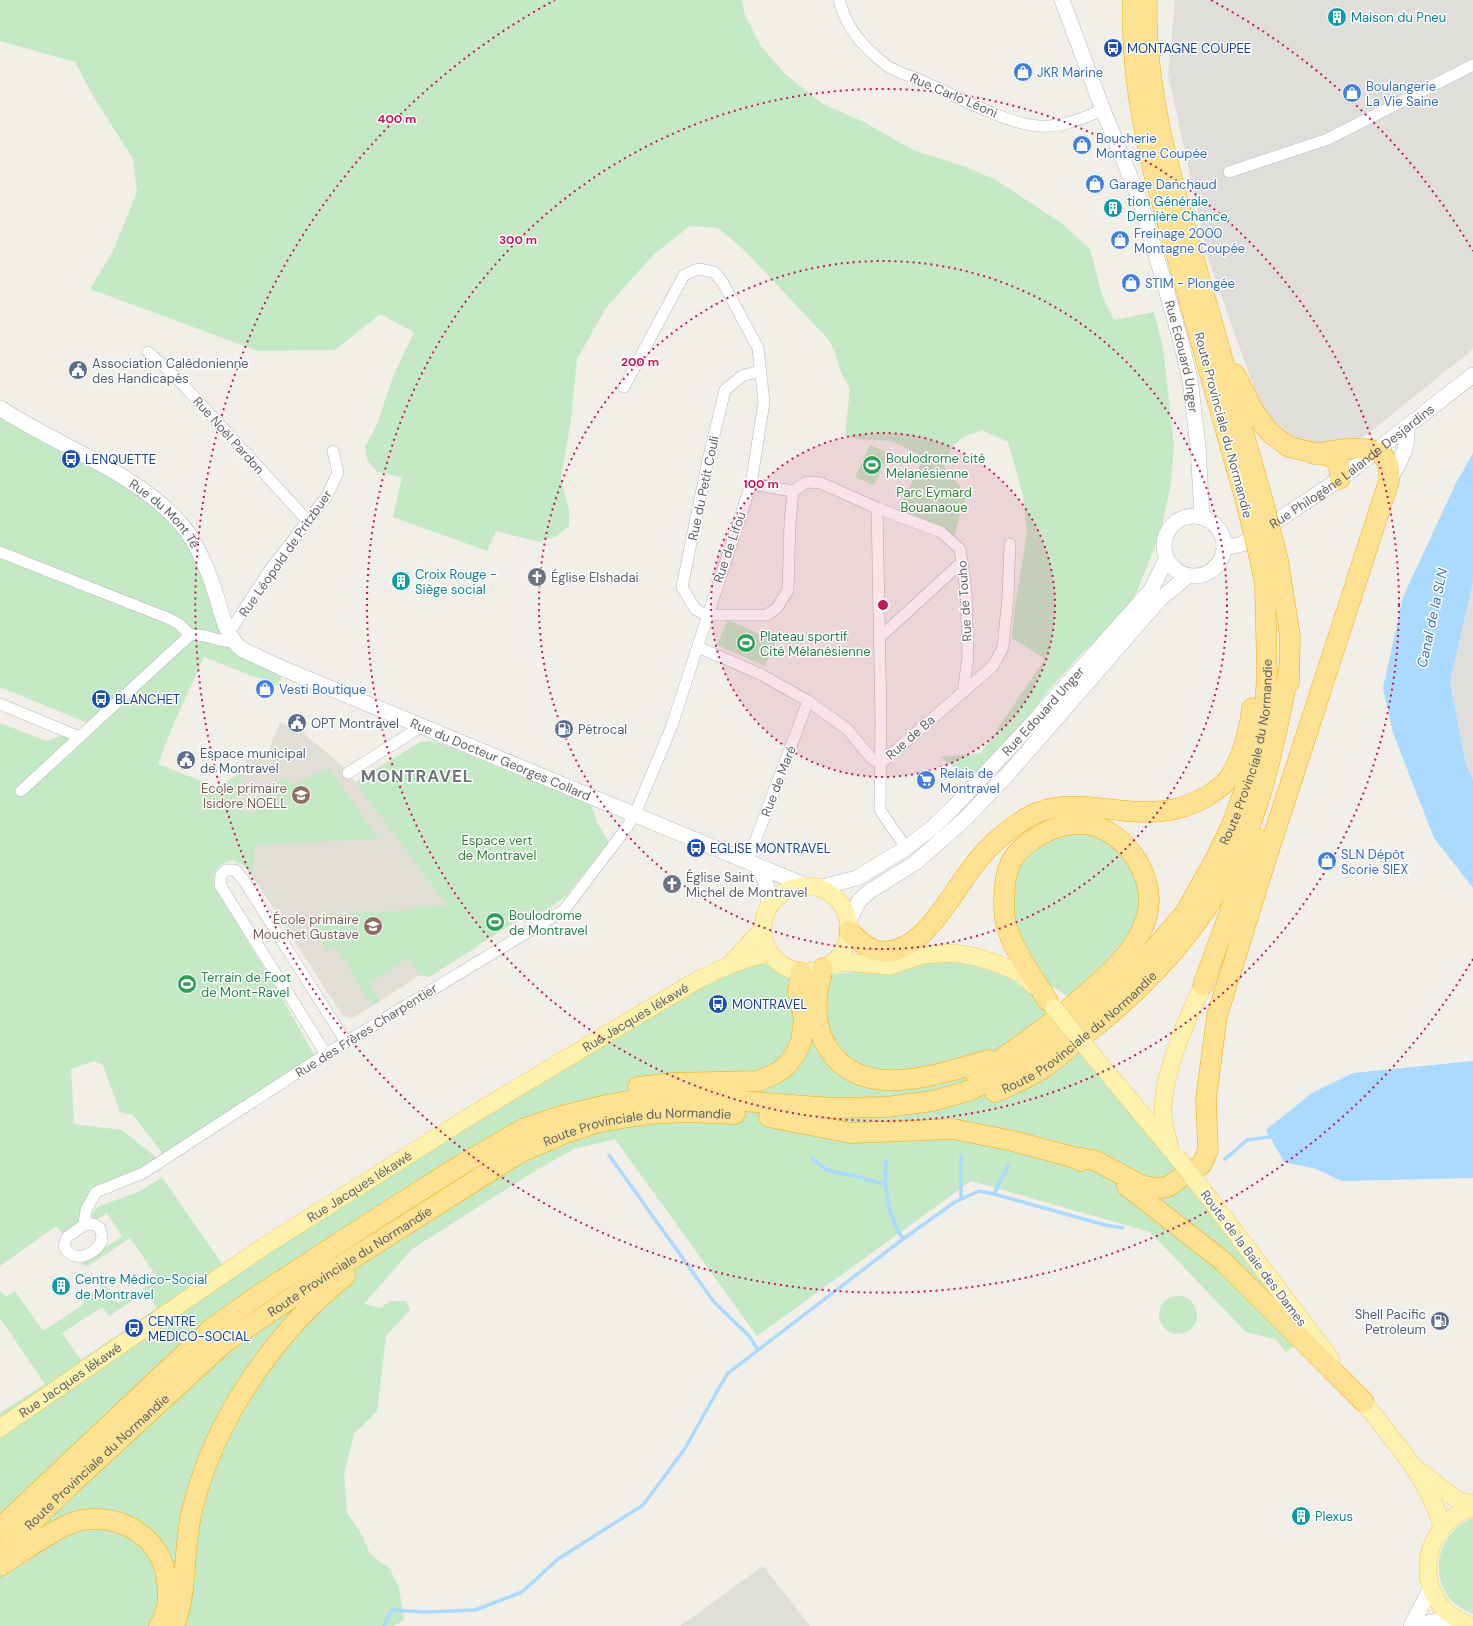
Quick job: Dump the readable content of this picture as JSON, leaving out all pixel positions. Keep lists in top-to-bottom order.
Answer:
{
  "streets": {
    "highway": ["Route Provinciale du Normandie"],
    "main road": ["Rue Jacques Iékawé", "Route de la Baie des Dames"],
    "street": [
      "Rue Carlo Léoni",
      "Rue Edouard Unger",
      "Rue Noël Pardon",
      "Rue Philogène Lalande Desjardins",
      "Rue du Petit Couli",
      "Rue du Mont Té",
      "Rue de Lifou",
      "Rue Léopold de Pritzbuer",
      "Rue de Touho",
      "Rue de Ba",
      "Rue du Docteur Georges Collard",
      "Rue de Maré",
      "Rue des Frères Charpentier"
    ]
  },
  "crossings": [
    ["Rue Carlo Léoni", "Rue Edouard Unger"],
    ["Rue Edouard Unger", "Rue Philogène Lalande Desjardins"],
    ["Rue Edouard Unger", "Rue du Docteur Georges Collard"],
    ["Rue Edouard Unger", "Rue Jacques Iékawé"],
    ["Rue Noël Pardon", "Rue Léopold de Pritzbuer"],
    ["Rue du Petit Couli", "Rue de Lifou"],
    ["Rue du Mont Té", "Rue Léopold de Pritzbuer"],
    ["Rue du Mont Té", "Rue du Docteur Georges Collard"],
    ["Rue de Lifou", "Rue de Ba"],
    ["Rue de Lifou", "Rue du Docteur Georges Collard"],
    ["Rue de Lifou", "Rue des Frères Charpentier"],
    ["Rue de Touho", "Rue de Ba"],
    ["Rue de Ba", "Rue de Maré"],
    ["Rue du Docteur Georges Collard", "Rue de Maré"],
    ["Rue du Docteur Georges Collard", "Rue Jacques Iékawé"],
    ["Rue du Docteur Georges Collard", "Rue des Frères Charpentier"]
  ],
  "districts": ["MONTRAVEL"],
  "water": ["Canal de la SLN"],
  "parks": ["Parc Eymard Bouanaoue", "Espace vert de Montravel"],
  "places": {
    "building": [
      "Maison du Pneu",
      "tion Générale Dernière Chance",
      "Croix Rouge - Siège social",
      "Centre Médico-Social de Montravel",
      "Plexus"
    ],
    "bus stop": [
      "MONTAGNE COUPEE",
      "LENQUETTE",
      "BLANCHET",
      "EGLISE MONTRAVEL",
      "MONTRAVEL",
      "CENTRE MEDICO-SOCIAL"
    ],
    "shop": [
      "JKR Marine",
      "Boulangerie La Vie Saine",
      "Boucherie Montagne Coupée",
      "Garage Danchaud",
      "Freinage 2000 Montagne Coupée",
      "STIM - Plongée",
      "Vesti Boutique",
      "SLN Dépôt Scorie SIEX"
    ],
    "public building": ["Association Calédonienne des Handicapés", "OPT Montravel", "Espace municipal de Montravel"],
    "sports": [
      "Boulodrome cité Melanésienne",
      "Plateau sportif Cité Mélanésienne",
      "Boulodrome de Montravel",
      "Terrain de Foot de Mont-Ravel"
    ],
    "church": ["Église Elshadai", "Église Saint Michel de Montravel"],
    "fuel station": ["Pétrocal", "Shell Pacific Petroleum"],
    "supermarket": ["Relais de Montravel"],
    "school or university": ["Ecole primaire Isidore NOELL", "École primaire Mouchet Gustave"]
  },
  "rings": [
    "400 m",
    "300 m",
    "200 m",
    "100 m"
  ]
}
